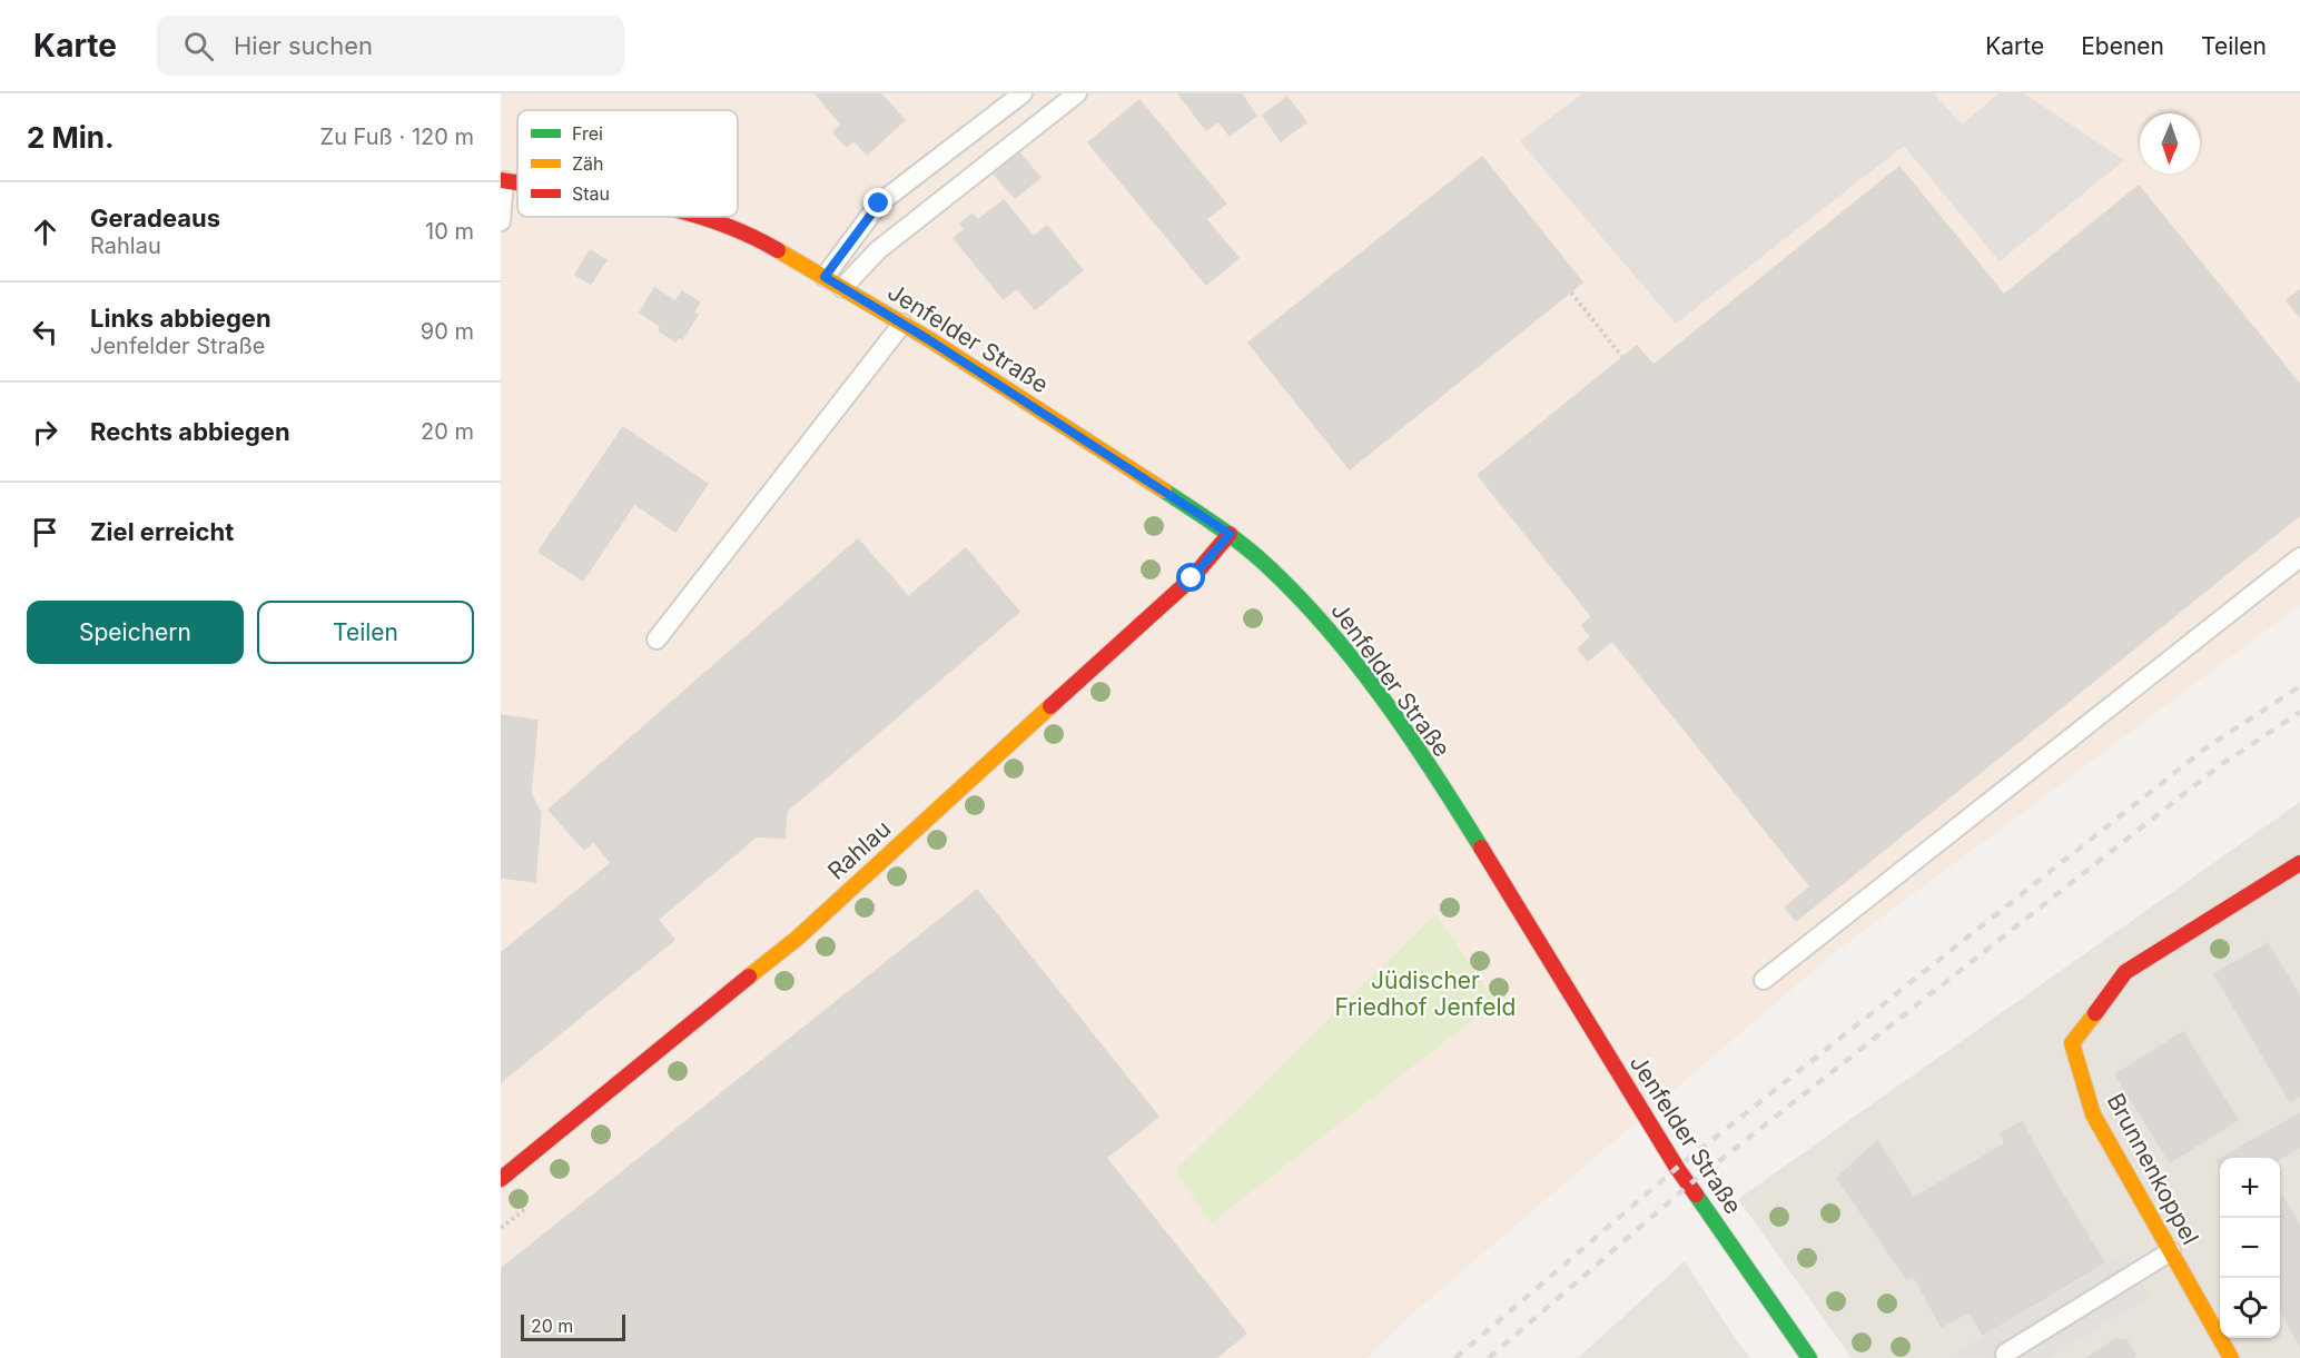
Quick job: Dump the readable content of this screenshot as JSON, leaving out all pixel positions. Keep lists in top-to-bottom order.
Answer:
{
  "streets": {
    "street": ["Jenfelder Straße", "Rahlau", "Brunnenkoppel"]
  },
  "crossings": [
    ["Jenfelder Straße", "Rahlau"]
  ],
  "parks": ["Jüdischer Friedhof Jenfeld"],
  "legend": ["Frei", "Zäh", "Stau"],
  "scale_bar": "20 m",
  "north": "bottom",
  "page": {
    "header": "Karte",
    "search": "Hier suchen",
    "nav": ["Karte", "Ebenen", "Teilen"],
    "heading": ["2 Min.", "Zu Fuß · 120 m"],
    "list": [
      ["Geradeaus", "Rahlau", "10 m"],
      ["Links abbiegen", "Jenfelder Straße", "90 m"],
      ["Rechts abbiegen", "20 m"],
      "Ziel erreicht"
    ],
    "buttons": ["Speichern", "Teilen"],
    "map_buttons": ["+", "−"],
    "scale": "20 m"
  }
}
